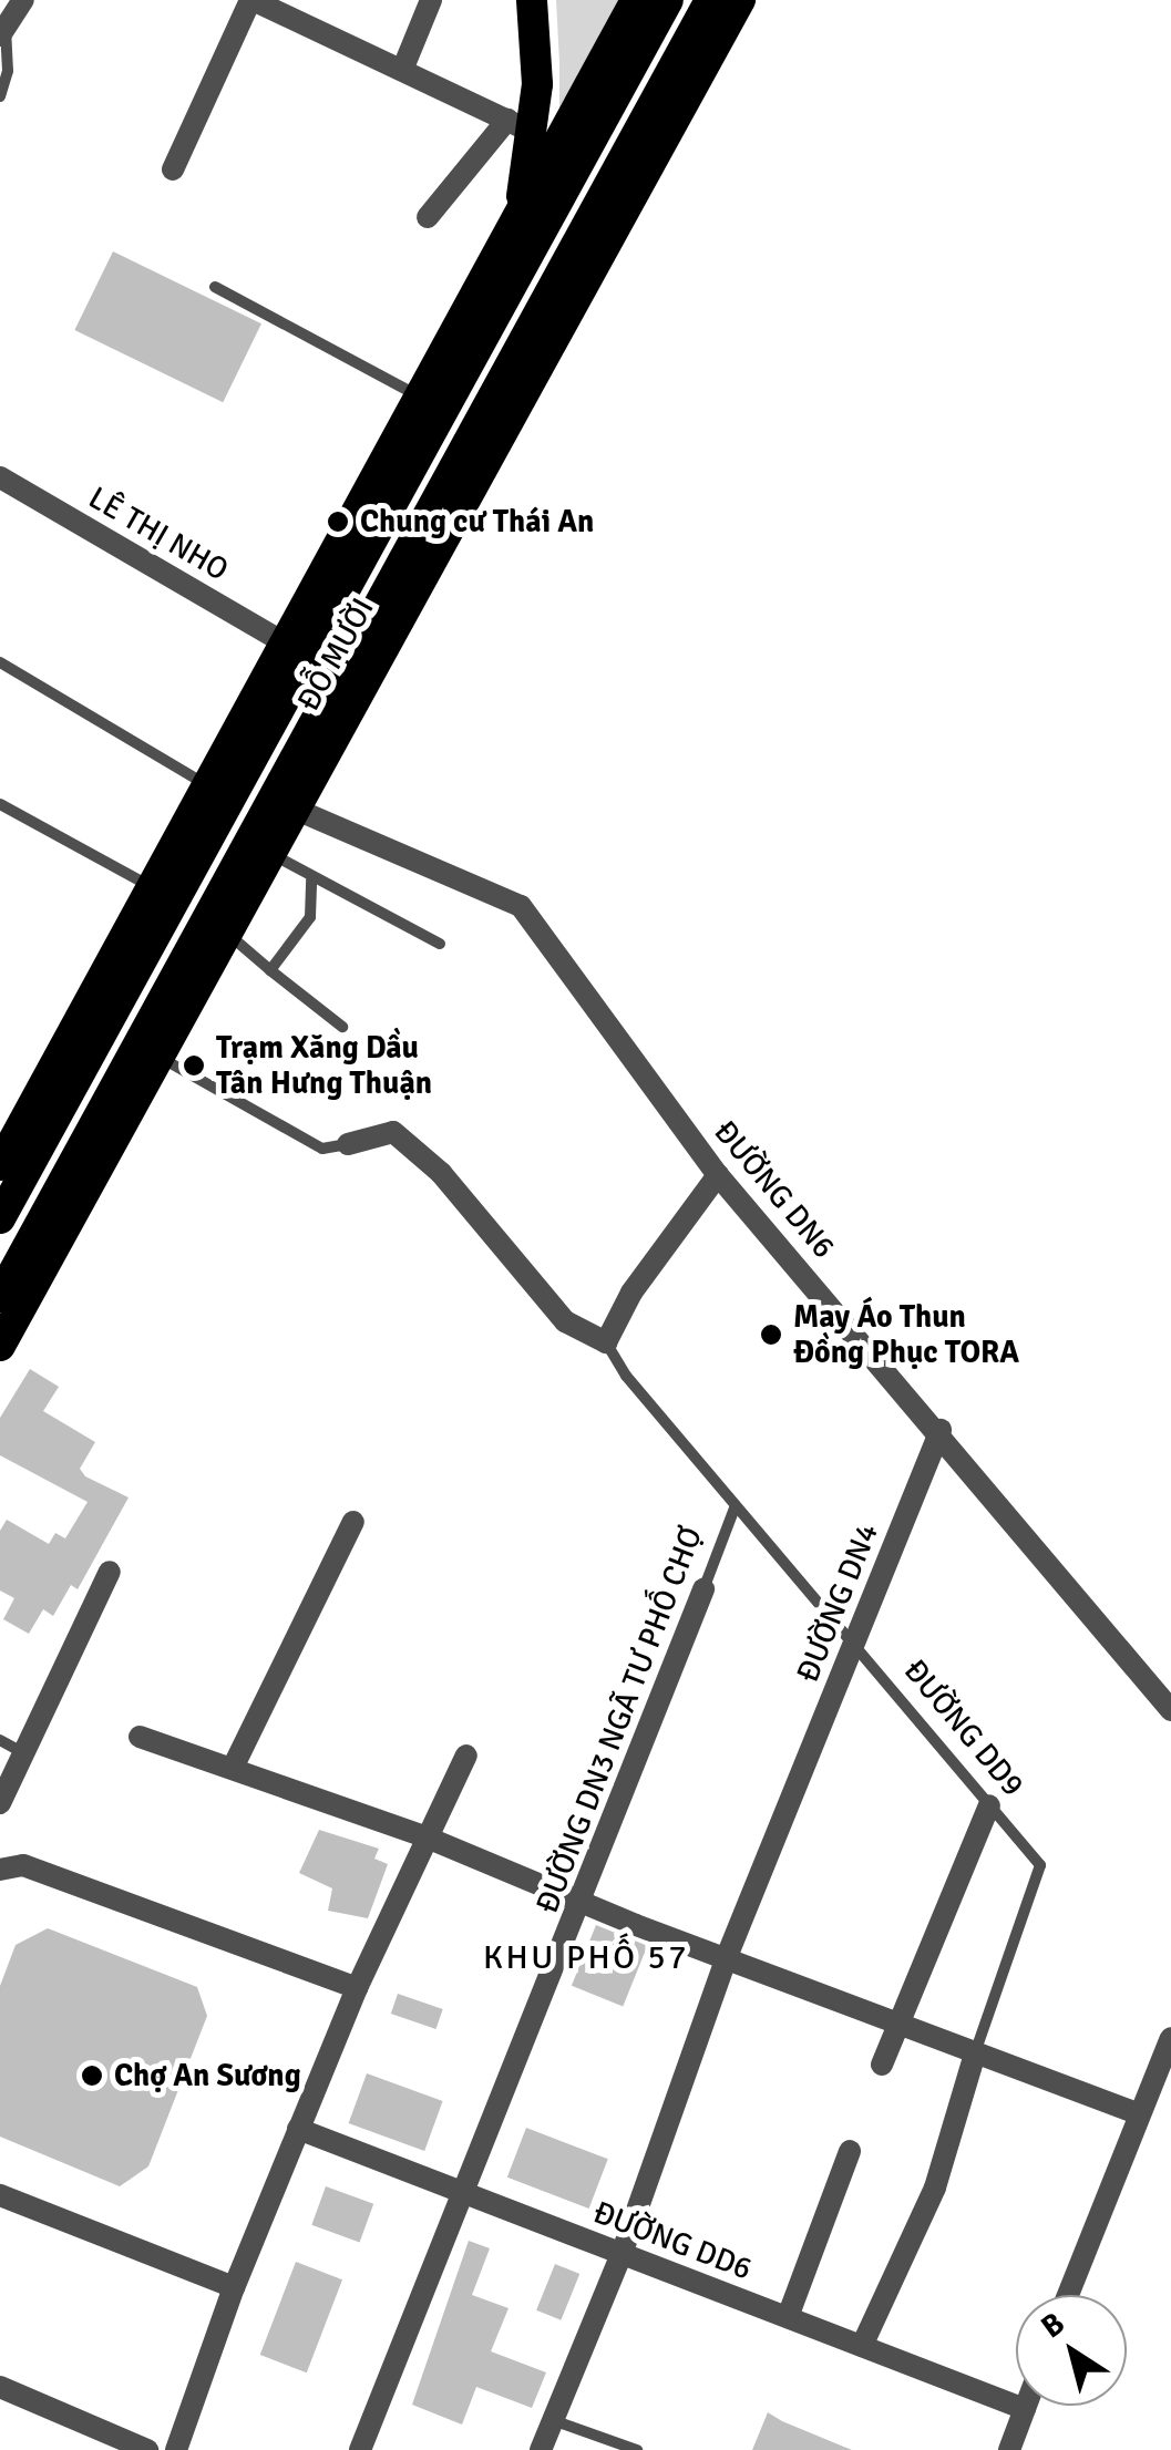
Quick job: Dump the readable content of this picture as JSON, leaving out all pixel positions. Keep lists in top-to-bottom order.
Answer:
{
  "streets": {
    "highway": ["ĐỖ MƯỜI"],
    "street": [
      "LÊ THỊ NHO",
      "ĐƯỜNG DN6",
      "ĐƯỜNG DN4",
      "ĐƯỜNG DN3 NGÃ TƯ PHỐ CHỢ",
      "ĐƯỜNG DD6"
    ],
    "lane": ["ĐƯỜNG DD9"]
  },
  "crossings": [
    ["LÊ THỊ NHO", "ĐỖ MƯỜI"],
    ["ĐỖ MƯỜI", "ĐƯỜNG DN6"],
    ["ĐƯỜNG DN6", "ĐƯỜNG DN4"],
    ["ĐƯỜNG DN4", "ĐƯỜNG DD9"],
    ["ĐƯỜNG DN3 NGÃ TƯ PHỐ CHỢ", "ĐƯỜNG DD9"],
    ["ĐƯỜNG DN3 NGÃ TƯ PHỐ CHỢ", "ĐƯỜNG DD6"]
  ],
  "districts": ["KHU PHỐ 57"],
  "places": [
    "Chung cư Thái An",
    "Trạm Xăng Dầu Tân Hưng Thuận",
    "May Áo Thun Đồng Phục TORA",
    "Chợ An Sương"
  ],
  "north": "top left"
}
